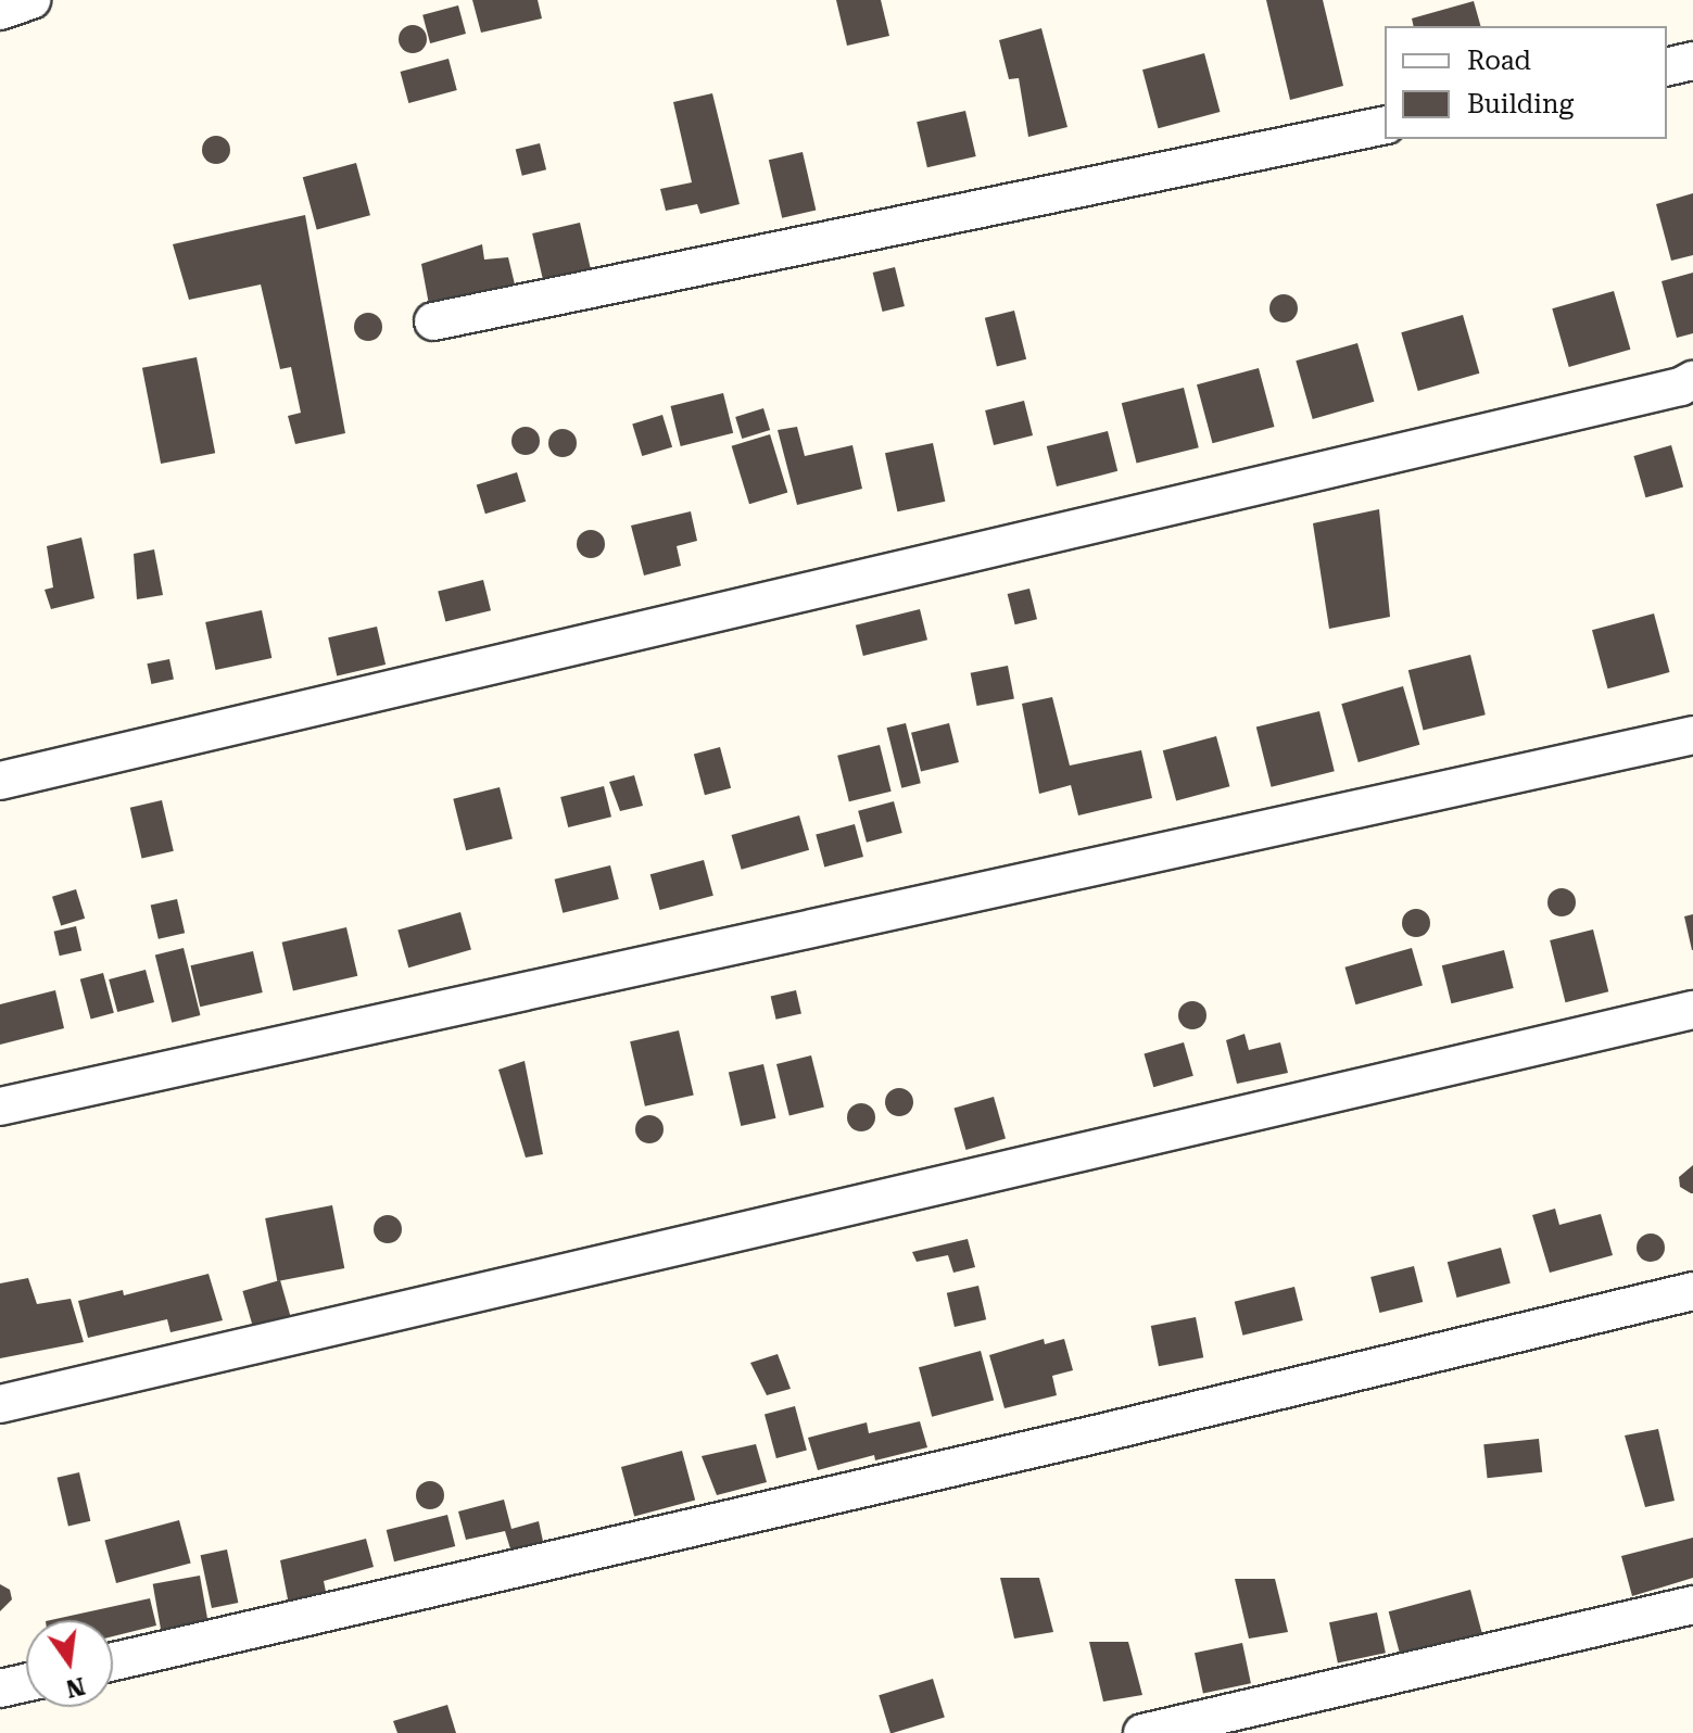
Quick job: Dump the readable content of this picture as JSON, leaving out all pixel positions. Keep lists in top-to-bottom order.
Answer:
{
  "legend": ["Road", "Building"],
  "north": "bottom"
}
